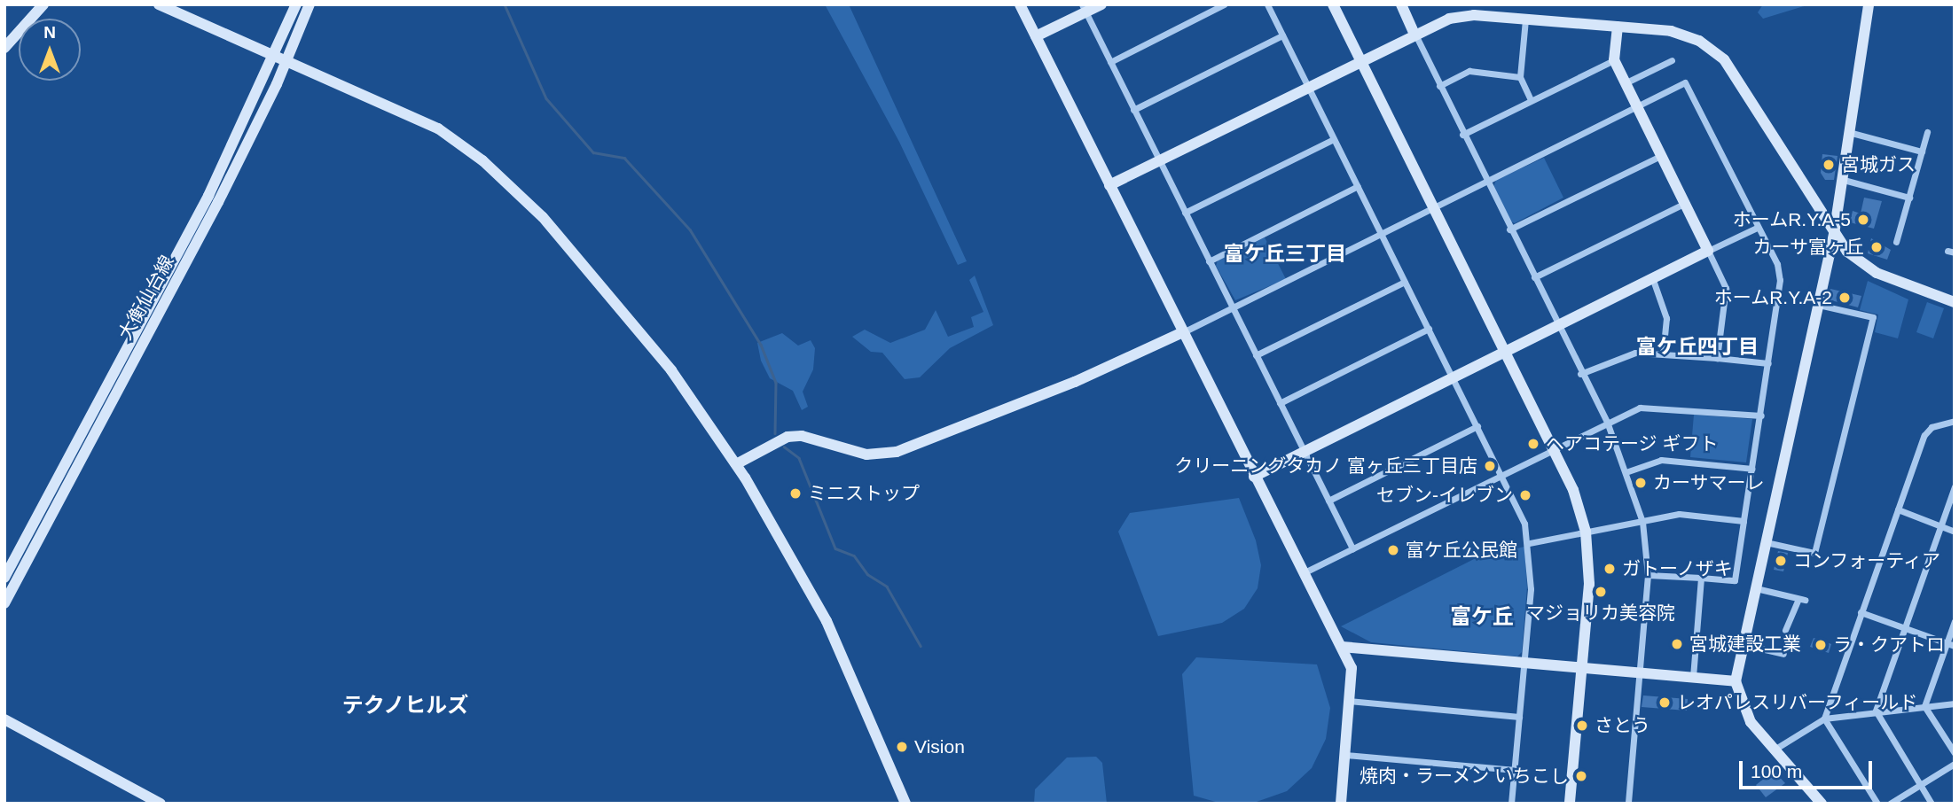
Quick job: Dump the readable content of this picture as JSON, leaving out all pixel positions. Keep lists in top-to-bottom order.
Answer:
{
  "streets": {
    "street": ["大衡仙台線"]
  },
  "districts": [
    "富ケ丘三丁目",
    "富ケ丘四丁目",
    "富ケ丘",
    "テクノヒルズ"
  ],
  "places": [
    "宮城ガス",
    "ホームR.Y.A-5",
    "カーサ富ヶ丘",
    "ホームR.Y.A-2",
    "ヘアコテージ ギフト",
    "クリーニングタカノ 富ヶ丘三丁目店",
    "カーサマーレ",
    "ミニストップ",
    "セブン-イレブン",
    "富ケ丘公民館",
    "コンフォーティア",
    "ガトーノザキ",
    "マジョリカ美容院",
    "宮城建設工業",
    "ラ・クアトロ",
    "レオパレスリバーフィールド",
    "さとう",
    "Vision",
    "焼肉・ラーメン いちこし"
  ],
  "scale_bar": "100 m",
  "north": "top"
}
